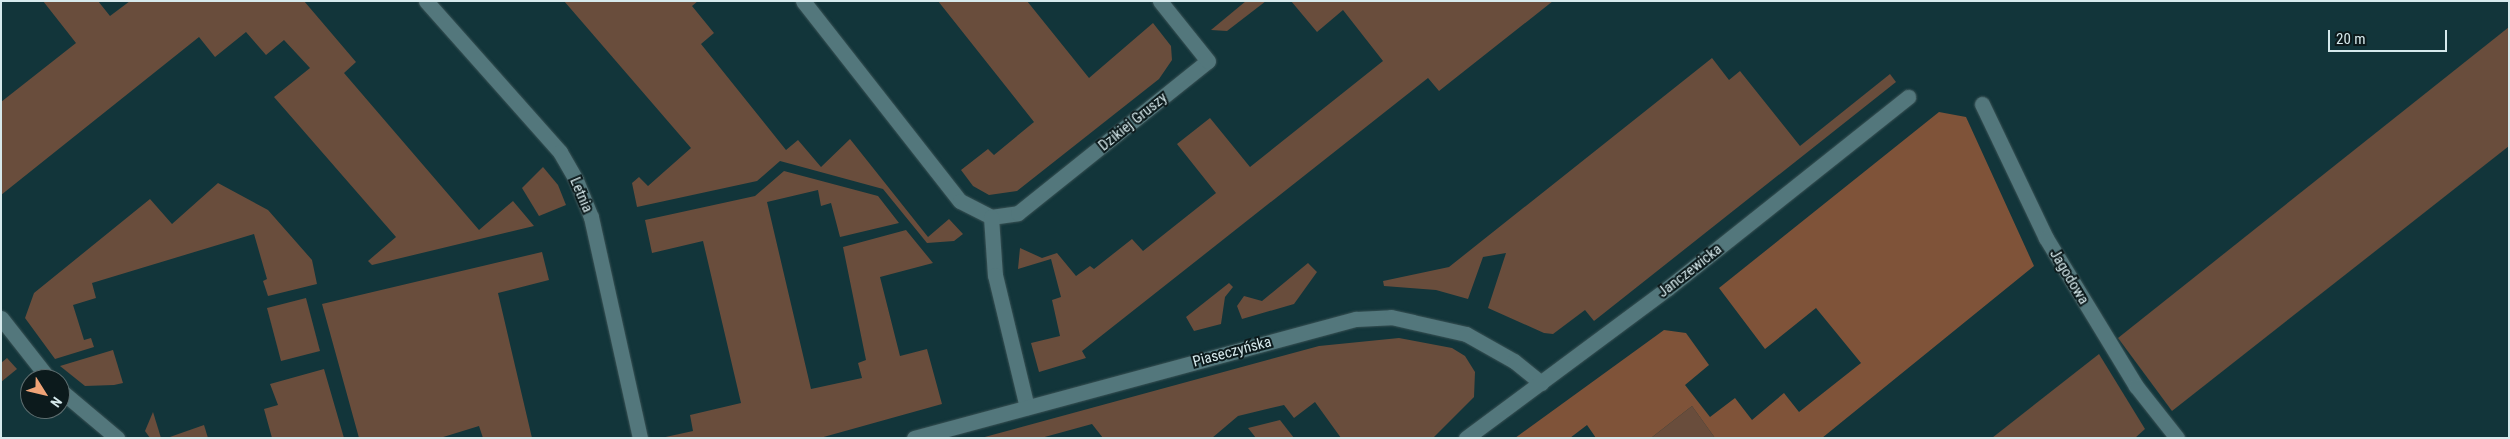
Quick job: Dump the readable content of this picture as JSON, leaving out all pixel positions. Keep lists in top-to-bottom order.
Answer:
{
  "streets": {
    "street": [
      "Dzikiej Gruszy",
      "Letnia",
      "Janczewicka",
      "Jagodowa",
      "Piaseczyńska"
    ]
  },
  "crossings": [
    ["Janczewicka", "Piaseczyńska"]
  ],
  "scale_bar": "20 m",
  "north": "bottom right"
}
